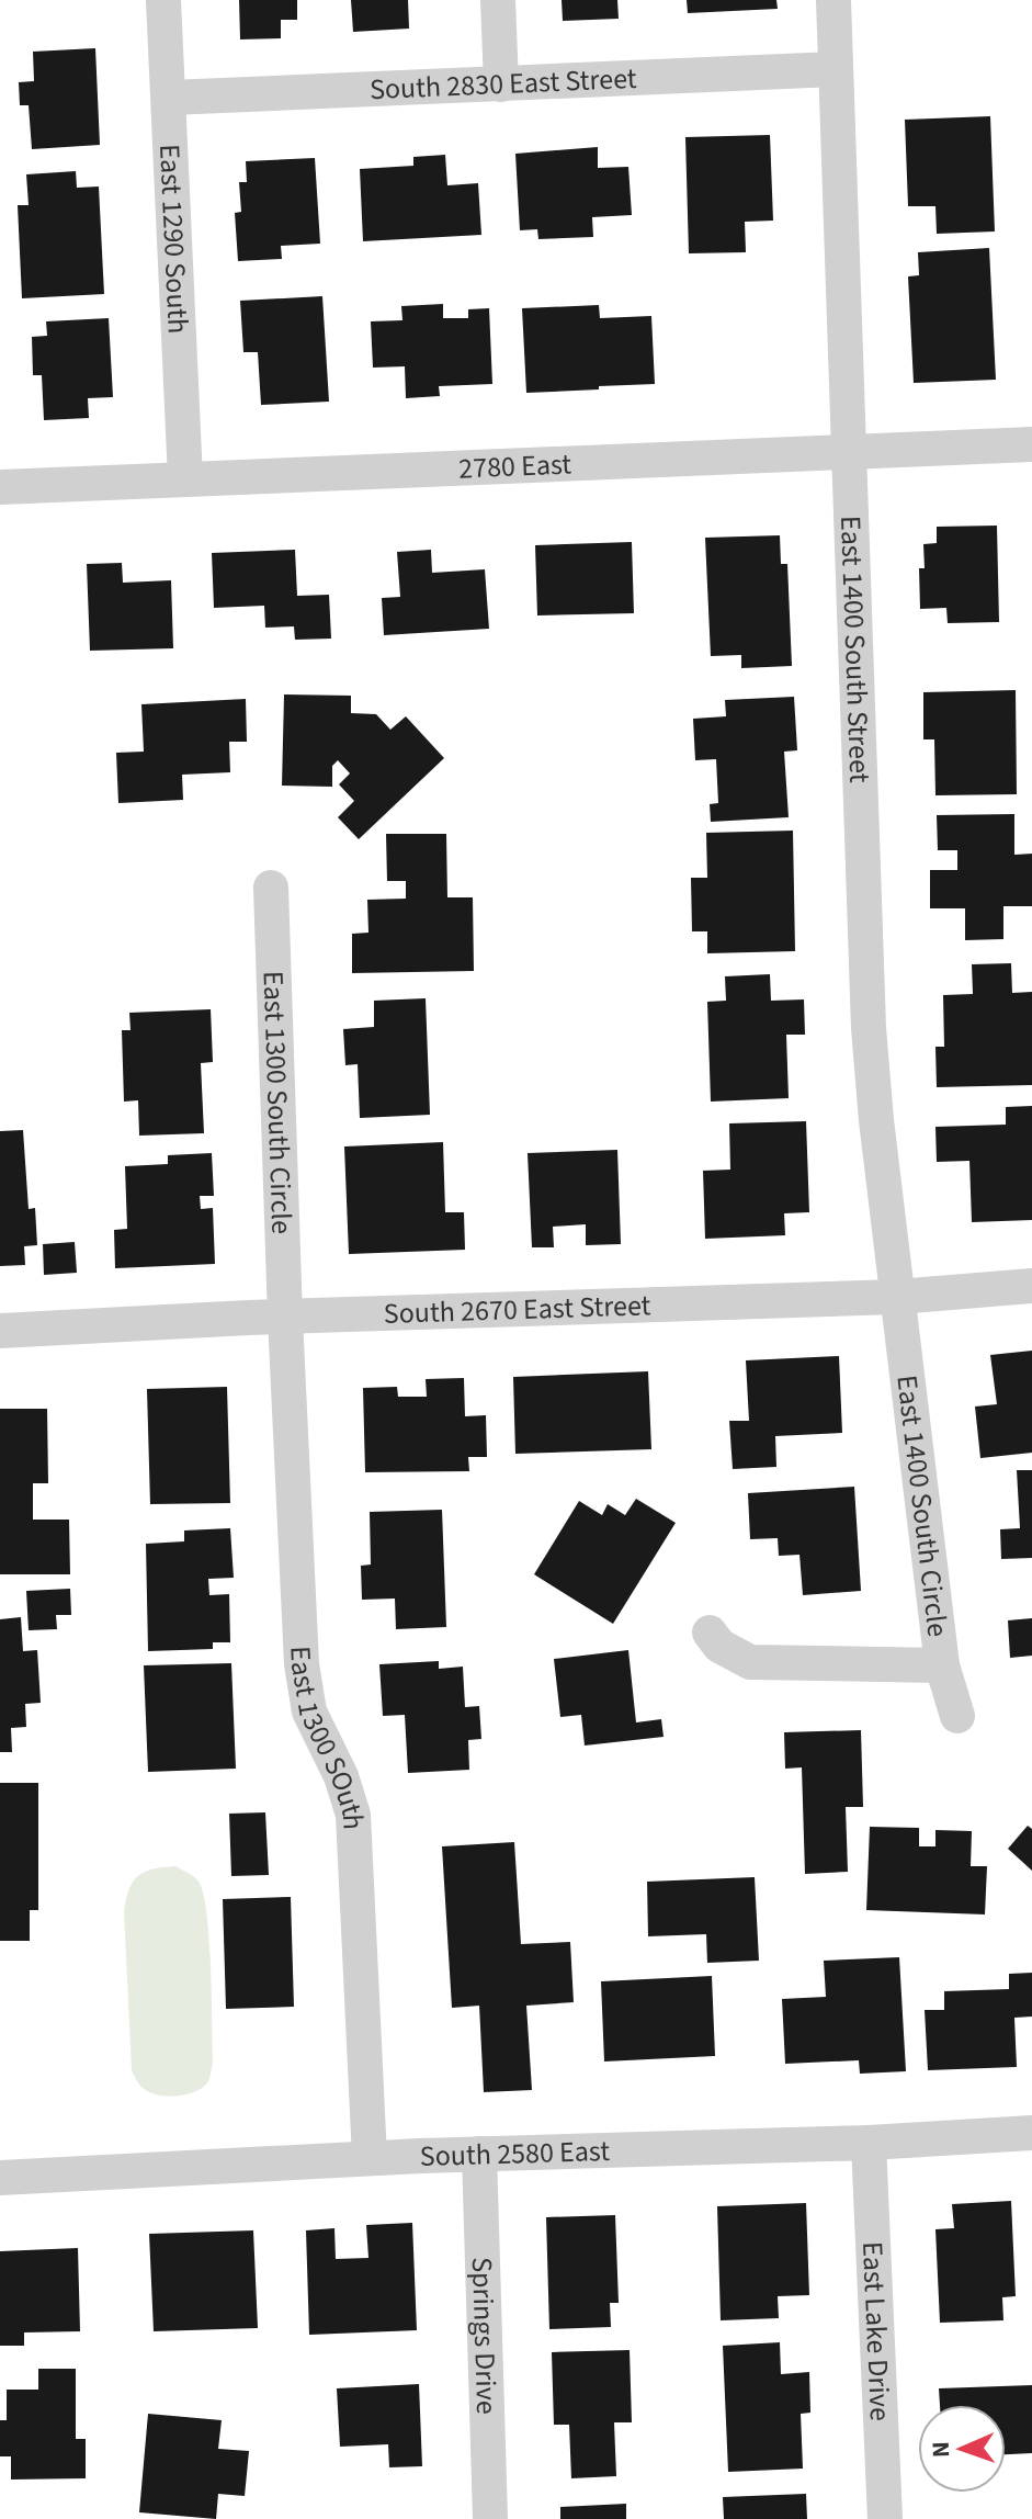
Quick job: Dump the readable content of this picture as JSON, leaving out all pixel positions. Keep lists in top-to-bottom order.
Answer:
{
  "streets": {
    "street": [
      "South 2830 East Street",
      "East 1290 South",
      "2780 East",
      "East 1400 South Street",
      "East 1300 South Circle",
      "South 2670 East Street",
      "East 1400 South Circle",
      "East 1300 SOuth",
      "South 2580 East",
      "East Lake Drive",
      "Springs Drive"
    ]
  },
  "crossings": [
    ["South 2830 East Street", "East 1290 South"],
    ["South 2830 East Street", "East 1400 South Street"],
    ["East 1290 South", "2780 East"],
    ["2780 East", "East 1400 South Street"],
    ["East 1400 South Street", "South 2670 East Street"],
    ["East 1400 South Street", "East 1400 South Circle"],
    ["East 1300 South Circle", "South 2670 East Street"],
    ["East 1300 South Circle", "East 1300 SOuth"],
    ["South 2670 East Street", "East 1400 South Circle"],
    ["South 2670 East Street", "East 1300 SOuth"],
    ["East 1300 SOuth", "South 2580 East"],
    ["South 2580 East", "East Lake Drive"],
    ["South 2580 East", "Springs Drive"]
  ],
  "north": "left"
}
